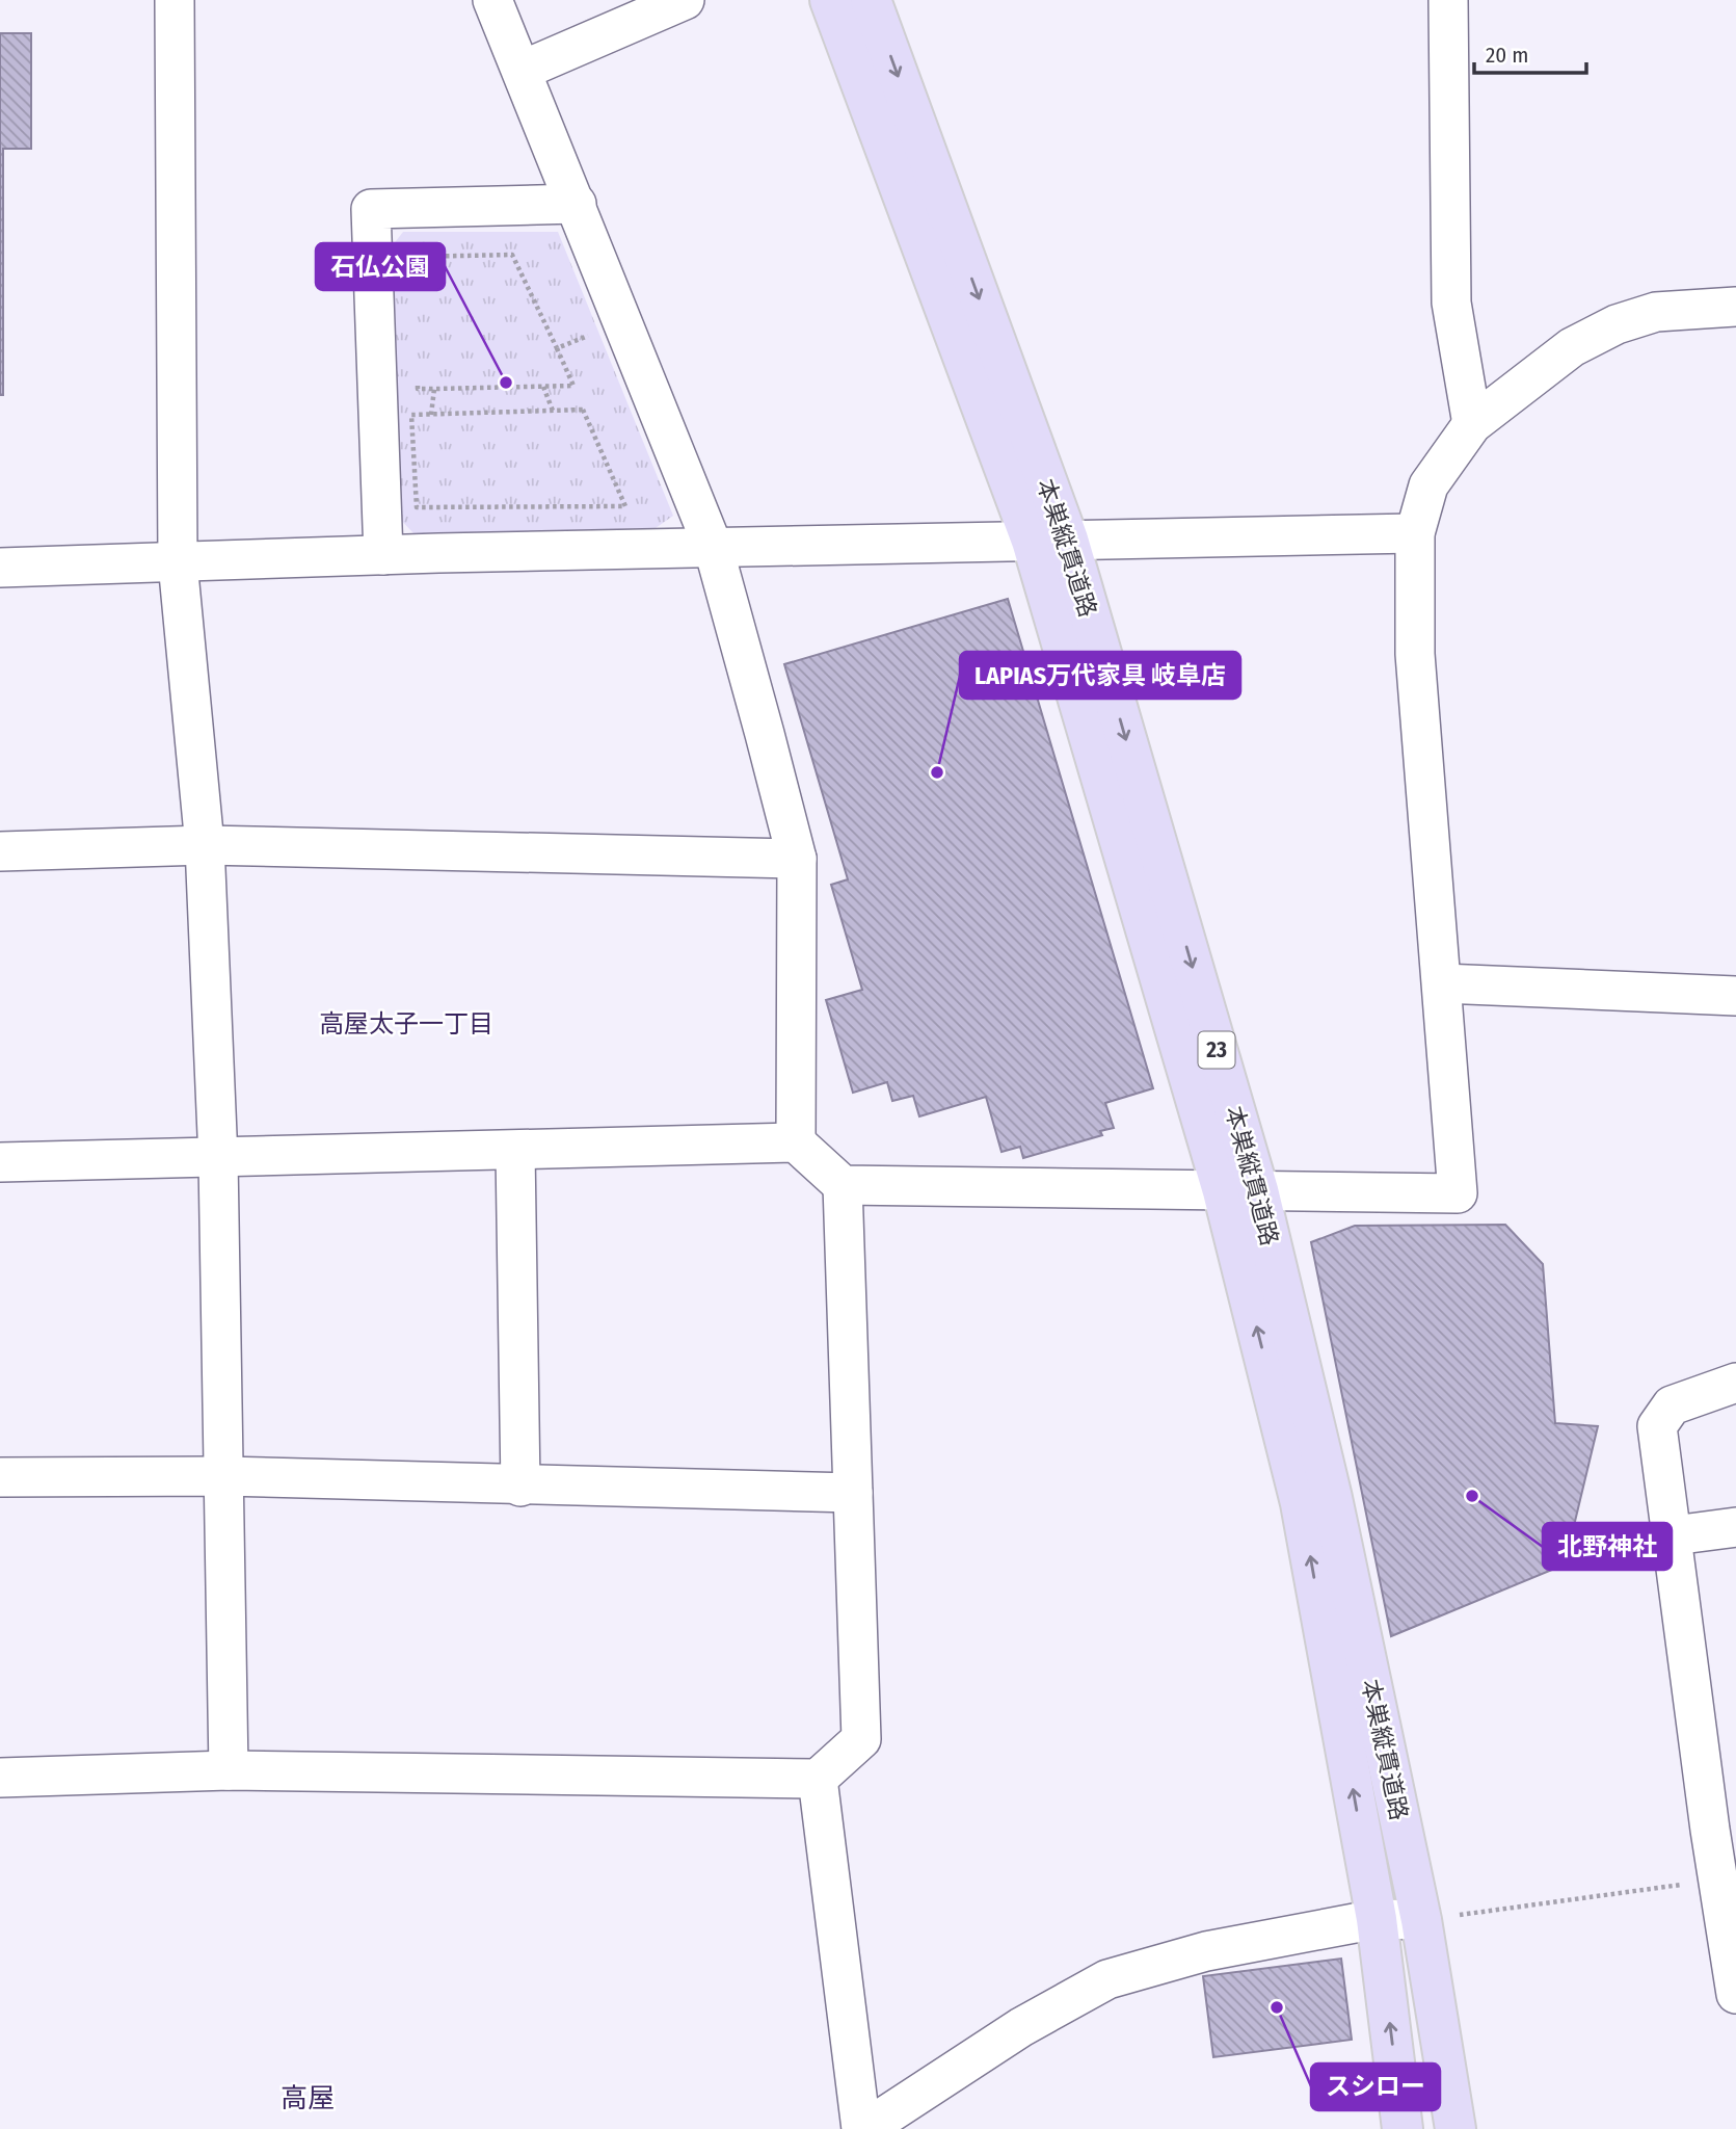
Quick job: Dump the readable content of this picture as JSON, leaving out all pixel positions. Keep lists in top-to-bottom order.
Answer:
{
  "streets": {
    "main road": ["本巣縦貫道路", "23"]
  },
  "districts": ["高屋太子一丁目", "高屋"],
  "places": [
    "石仏公園",
    "LAPIAS万代家具 岐阜店",
    "北野神社",
    "スシロー"
  ],
  "scale_bar": "20 m"
}
